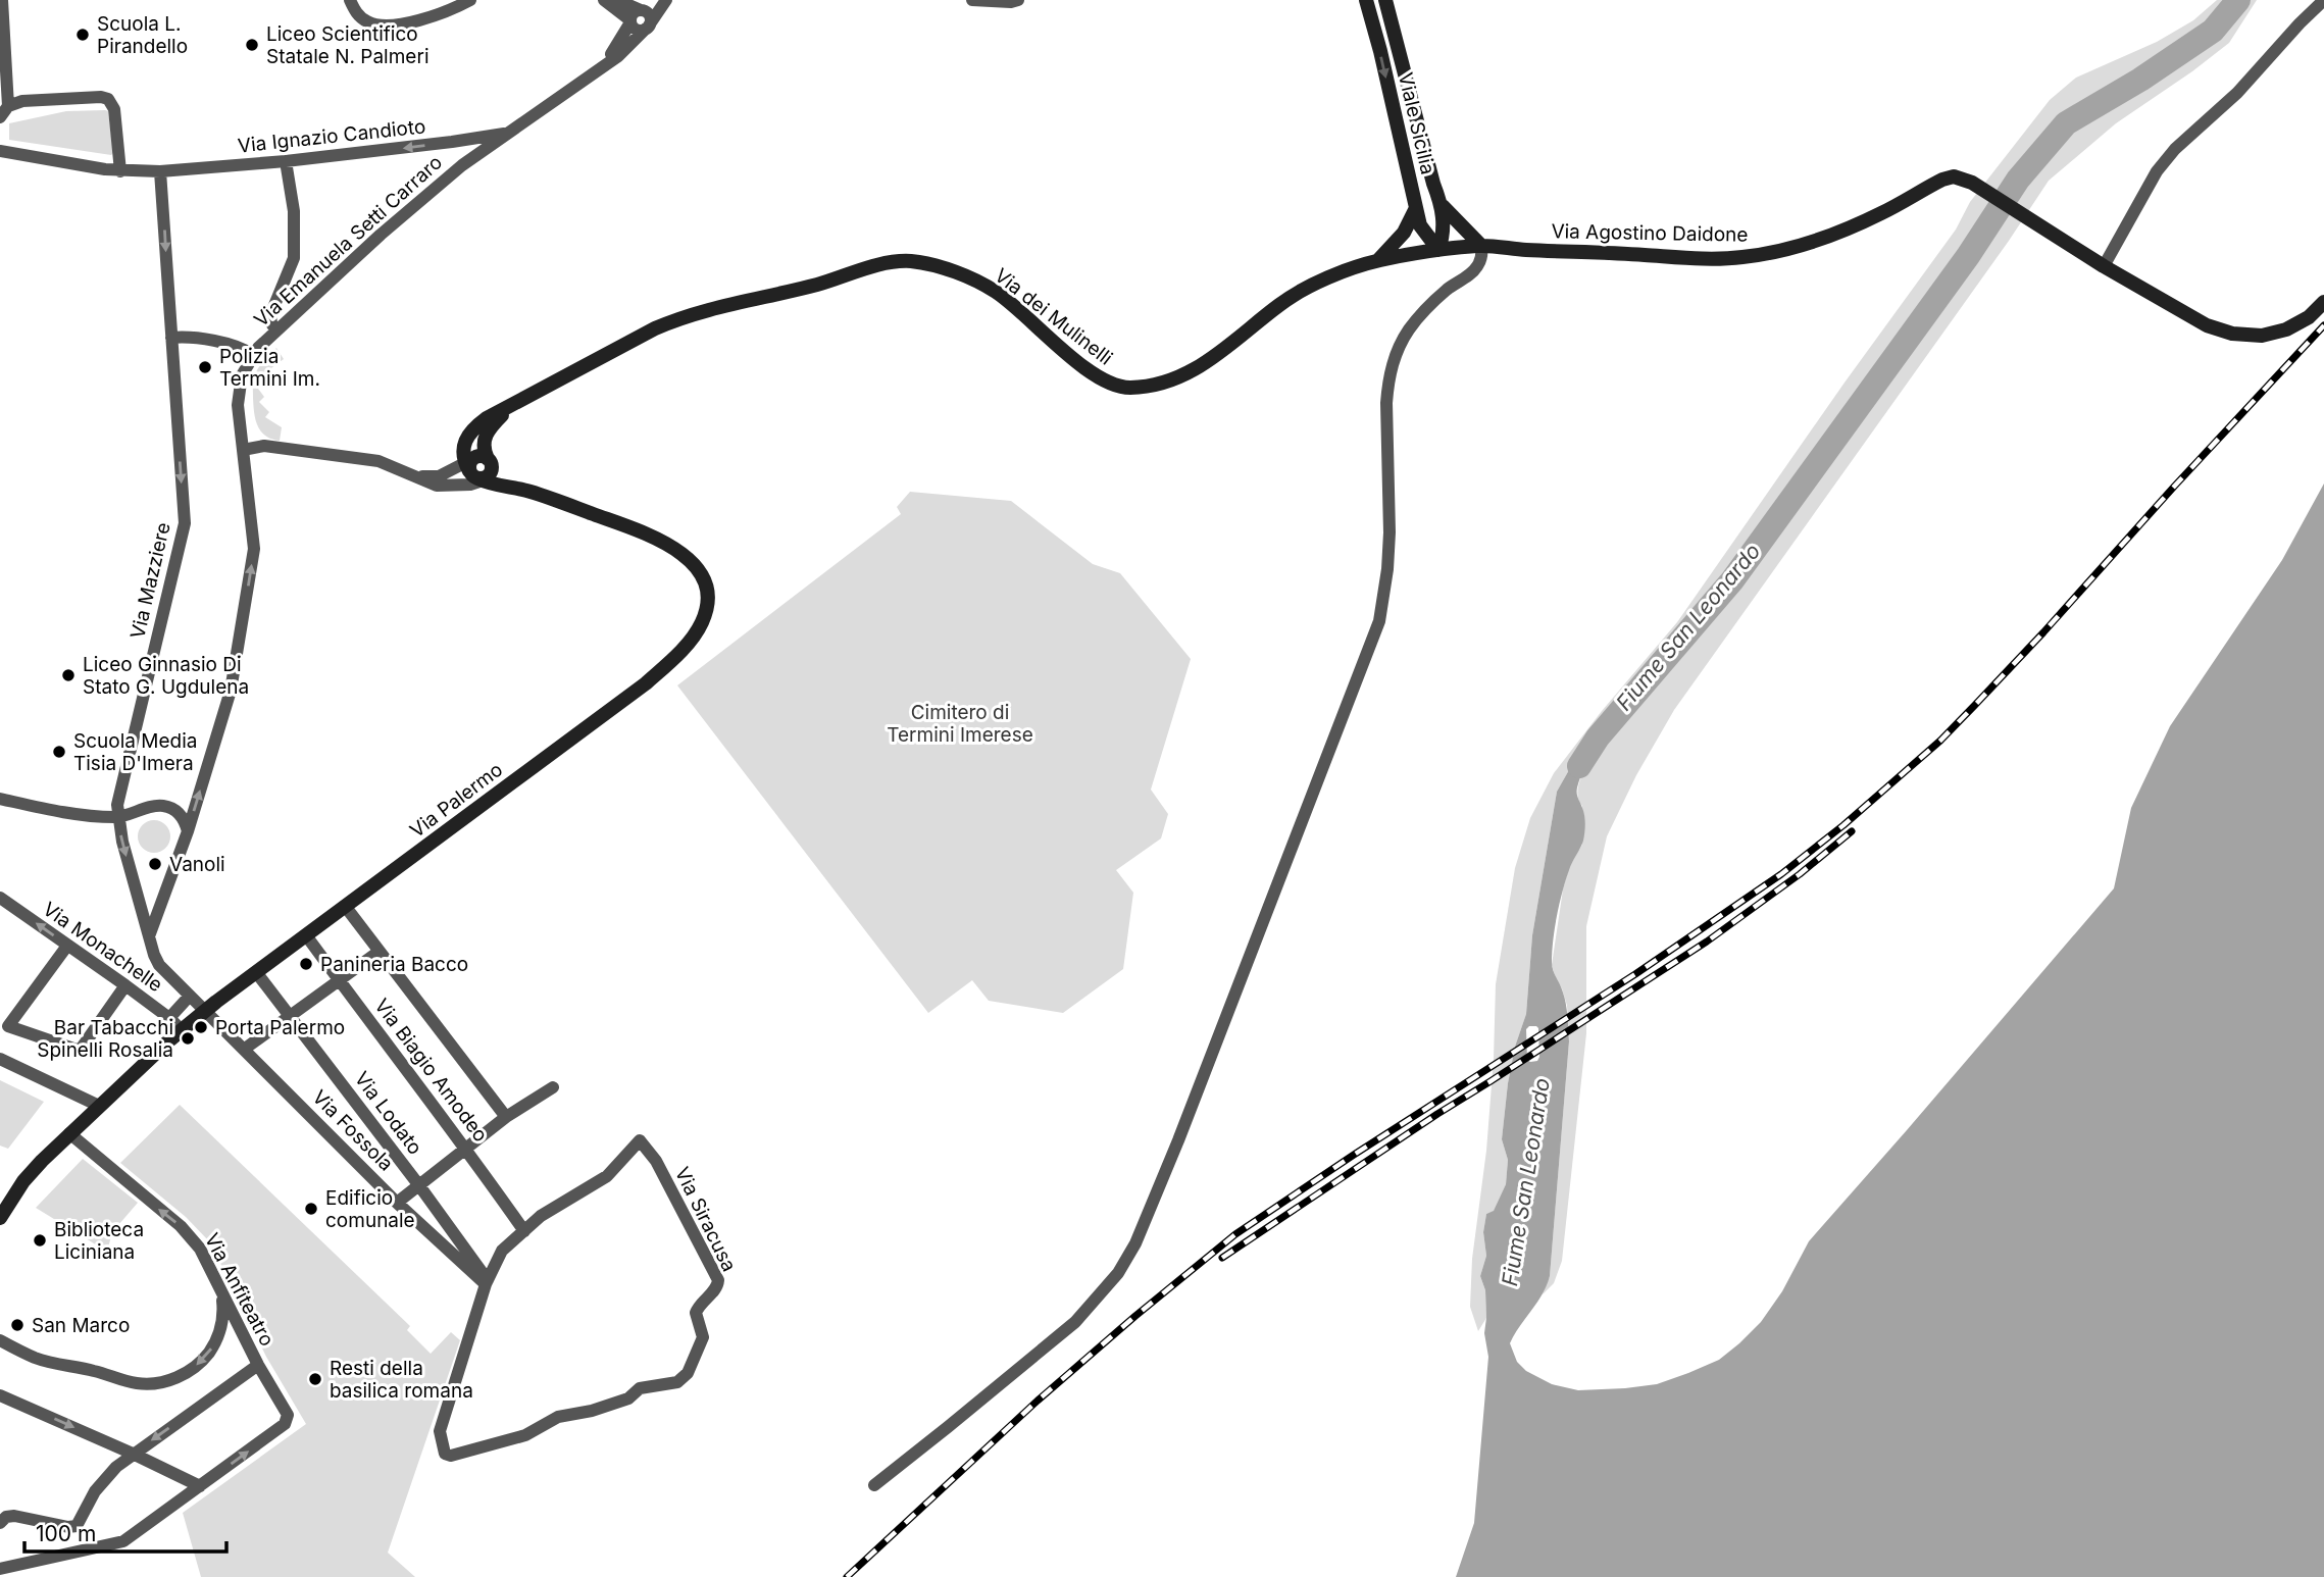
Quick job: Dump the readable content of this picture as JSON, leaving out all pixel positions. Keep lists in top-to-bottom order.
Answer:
{
  "streets": {
    "street": [
      "Viale Sicilia",
      "Via Ignazio Candioto",
      "Via Agostino Daidone",
      "Via Emanuela Setti Carraro",
      "Via dei Mulinelli",
      "Via Mazziere",
      "Via Palermo",
      "Via Monachelle",
      "Via Biagio Amodeo",
      "Via Lodato",
      "Via Fossola",
      "Via Siracusa",
      "Via Anfiteatro"
    ]
  },
  "crossings": [
    ["Viale Sicilia", "Via Agostino Daidone"],
    ["Viale Sicilia", "Via dei Mulinelli"],
    ["Via Ignazio Candioto", "Via Emanuela Setti Carraro"],
    ["Via Ignazio Candioto", "Via Mazziere"],
    ["Via Agostino Daidone", "Via dei Mulinelli"],
    ["Via Emanuela Setti Carraro", "Via Mazziere"],
    ["Via dei Mulinelli", "Via Palermo"],
    ["Via Mazziere", "Via Palermo"],
    ["Via Mazziere", "Via Fossola"],
    ["Via Palermo", "Via Monachelle"],
    ["Via Palermo", "Via Biagio Amodeo"],
    ["Via Palermo", "Via Lodato"],
    ["Via Palermo", "Via Fossola"],
    ["Via Palermo", "Via Anfiteatro"],
    ["Via Biagio Amodeo", "Via Siracusa"],
    ["Via Lodato", "Via Fossola"],
    ["Via Lodato", "Via Siracusa"],
    ["Via Fossola", "Via Siracusa"]
  ],
  "one_way": ["Via Mazziere", "Via Monachelle"],
  "water": ["Fiume San Leonardo"],
  "parks": ["Cimitero di Termini Imerese"],
  "places": [
    "Scuola L. Pirandello",
    "Liceo Scientifico Statale N. Palmeri",
    "Polizia Termini Im.",
    "Liceo Ginnasio Di Stato G. Ugdulena",
    "Scuola Media Tisia D'Imera",
    "Vanoli",
    "Panineria Bacco",
    "Porta Palermo",
    "Bar Tabacchi Spinelli Rosalia",
    "Edificio comunale",
    "Biblioteca Liciniana",
    "San Marco",
    "Resti della basilica romana"
  ],
  "scale_bar": "100 m"
}
